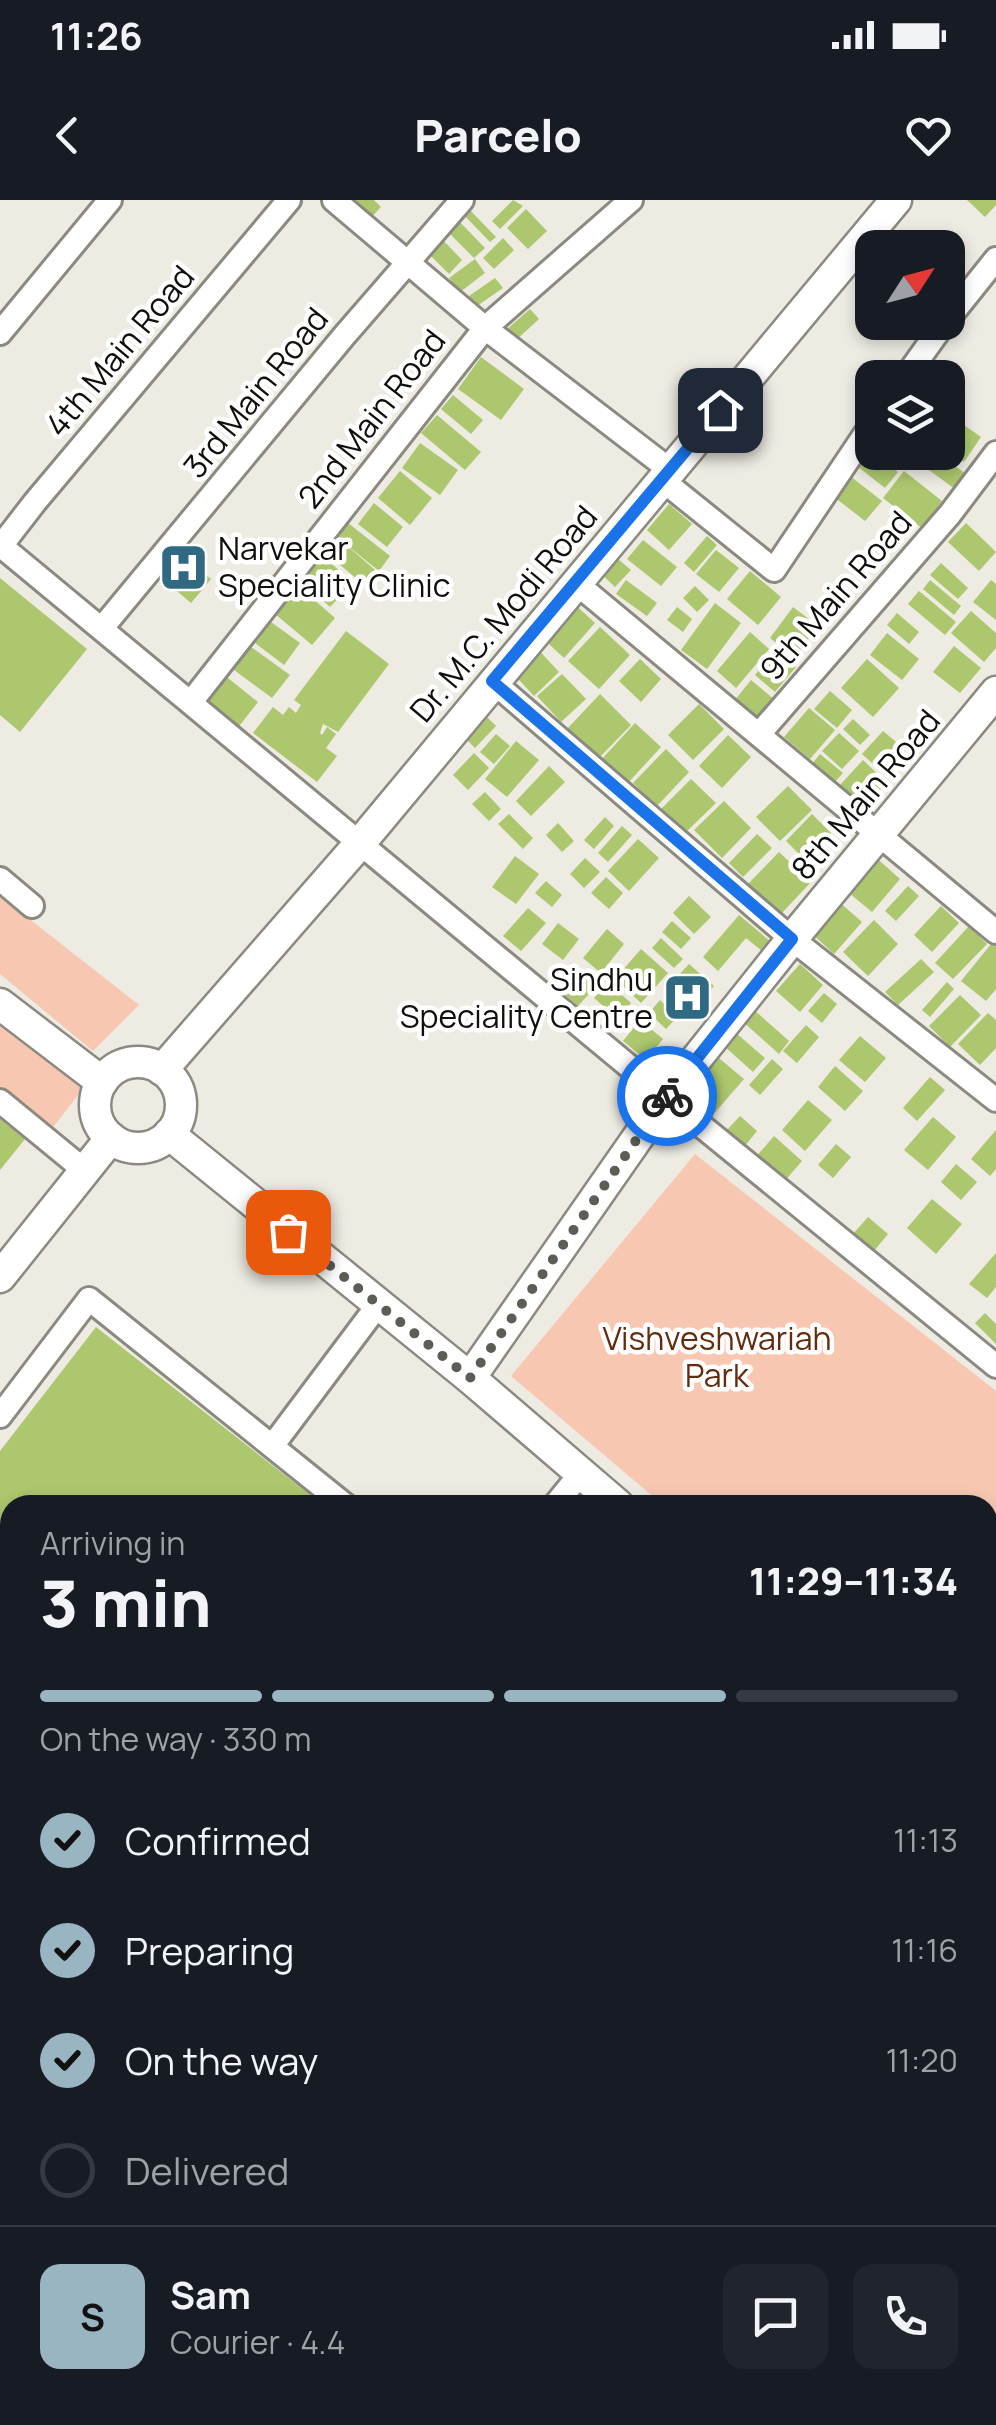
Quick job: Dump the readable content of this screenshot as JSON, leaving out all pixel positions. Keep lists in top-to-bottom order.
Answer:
{
  "streets": {
    "street": [
      "4th Main Road",
      "3rd Main Road",
      "2nd Main Road",
      "9th Main Road",
      "Dr. M.C. Modi Road",
      "8th Main Road"
    ]
  },
  "parks": ["Vishveshwariah Park"],
  "places": {
    "hospital": ["Narvekar Speciality Clinic", "Sindhu Speciality Centre"]
  },
  "north": "top right",
  "page": {
    "status": "11:26",
    "header": "Parcelo",
    "heading": ["3 min", "Arriving in", "11:29–11:34"],
    "panel": ["Sam", "Courier · 4.4"],
    "bar": "On the way · 330 m",
    "list": [
      ["Confirmed", "11:13"],
      ["Preparing", "11:16"],
      ["On the way", "11:20"],
      "Delivered"
    ],
    "round": "S"
  }
}
